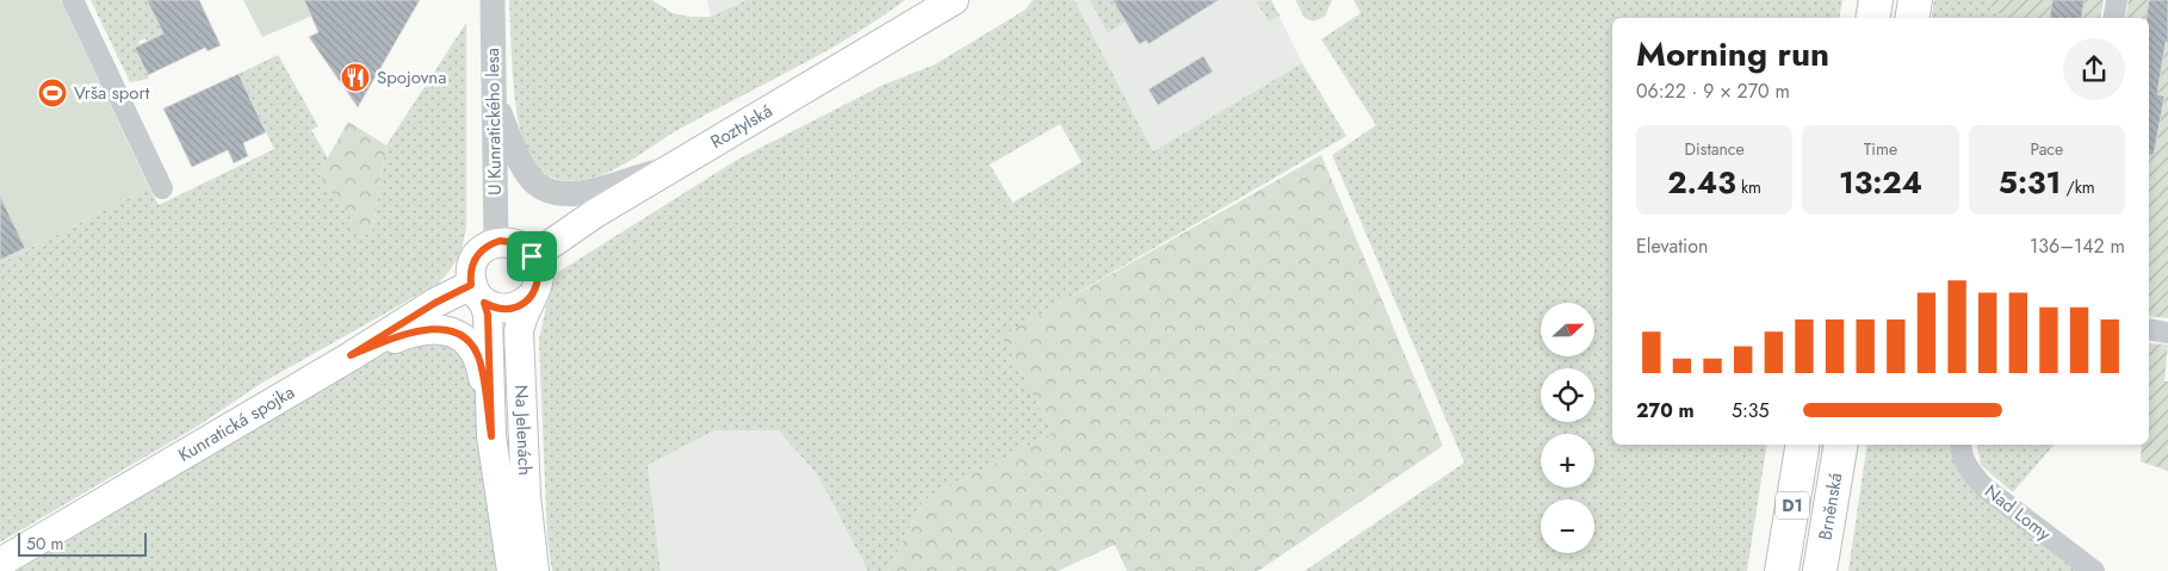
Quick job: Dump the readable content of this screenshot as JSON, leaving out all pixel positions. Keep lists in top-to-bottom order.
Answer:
{
  "streets": {
    "highway": ["D1", "Brněnská"],
    "main road": ["Roztylská", "Kunratická spojka", "Na Jelenách"],
    "street": ["U Kunratického lesa", "Nad Lomy"]
  },
  "crossings": [
    ["U Kunratického lesa", "Roztylská"],
    ["U Kunratického lesa", "Kunratická spojka"],
    ["U Kunratického lesa", "Na Jelenách"],
    ["Roztylská", "Kunratická spojka"],
    ["Roztylská", "Na Jelenách"],
    ["Kunratická spojka", "Na Jelenách"]
  ],
  "places": {
    "restaurant": ["Spojovna"],
    "sports": ["Vrša sport"]
  },
  "scale_bar": "50 m",
  "north": "right",
  "page": {
    "heading": ["Morning run", "06:22 · 9 × 270 m"],
    "stats": [
      ["Distance", "2.43 km"],
      ["Time", "13:24"],
      ["Pace", "5:31 /km"]
    ],
    "chart": ["Elevation", "136–142 m"],
    "map_buttons": ["+", "−"],
    "list": [
      {
        "name": "270 m",
        "note": "5:35"
      }
    ],
    "scale": "50 m"
  }
}
